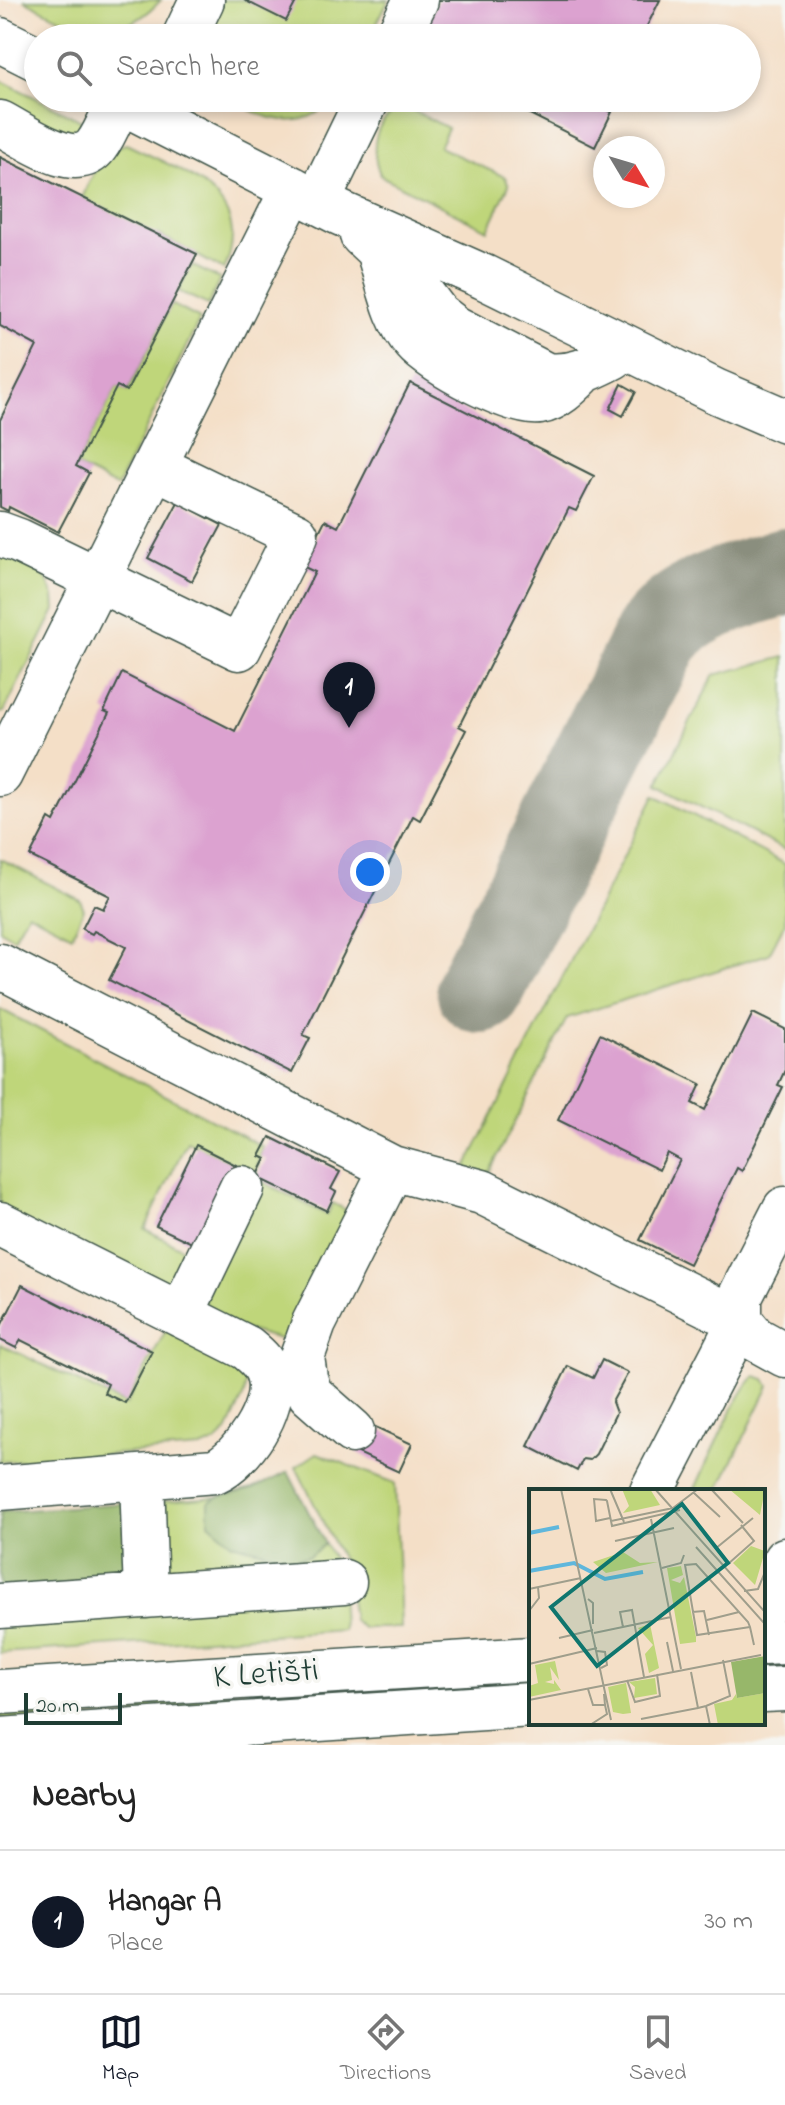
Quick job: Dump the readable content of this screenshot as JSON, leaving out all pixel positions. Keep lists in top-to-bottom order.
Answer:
{
  "streets": {
    "main road": ["K Letišti"]
  },
  "scale_bar": "20 m",
  "north": "bottom right",
  "page": {
    "search": "Search here",
    "pins": "1",
    "scale": "20 m",
    "heading": "Nearby",
    "list": [
      {
        "mark": "1",
        "name": "Hangar A",
        "note": "Place",
        "value": "30 m"
      }
    ],
    "nav": ["Map", "Directions", "Saved"]
  }
}
